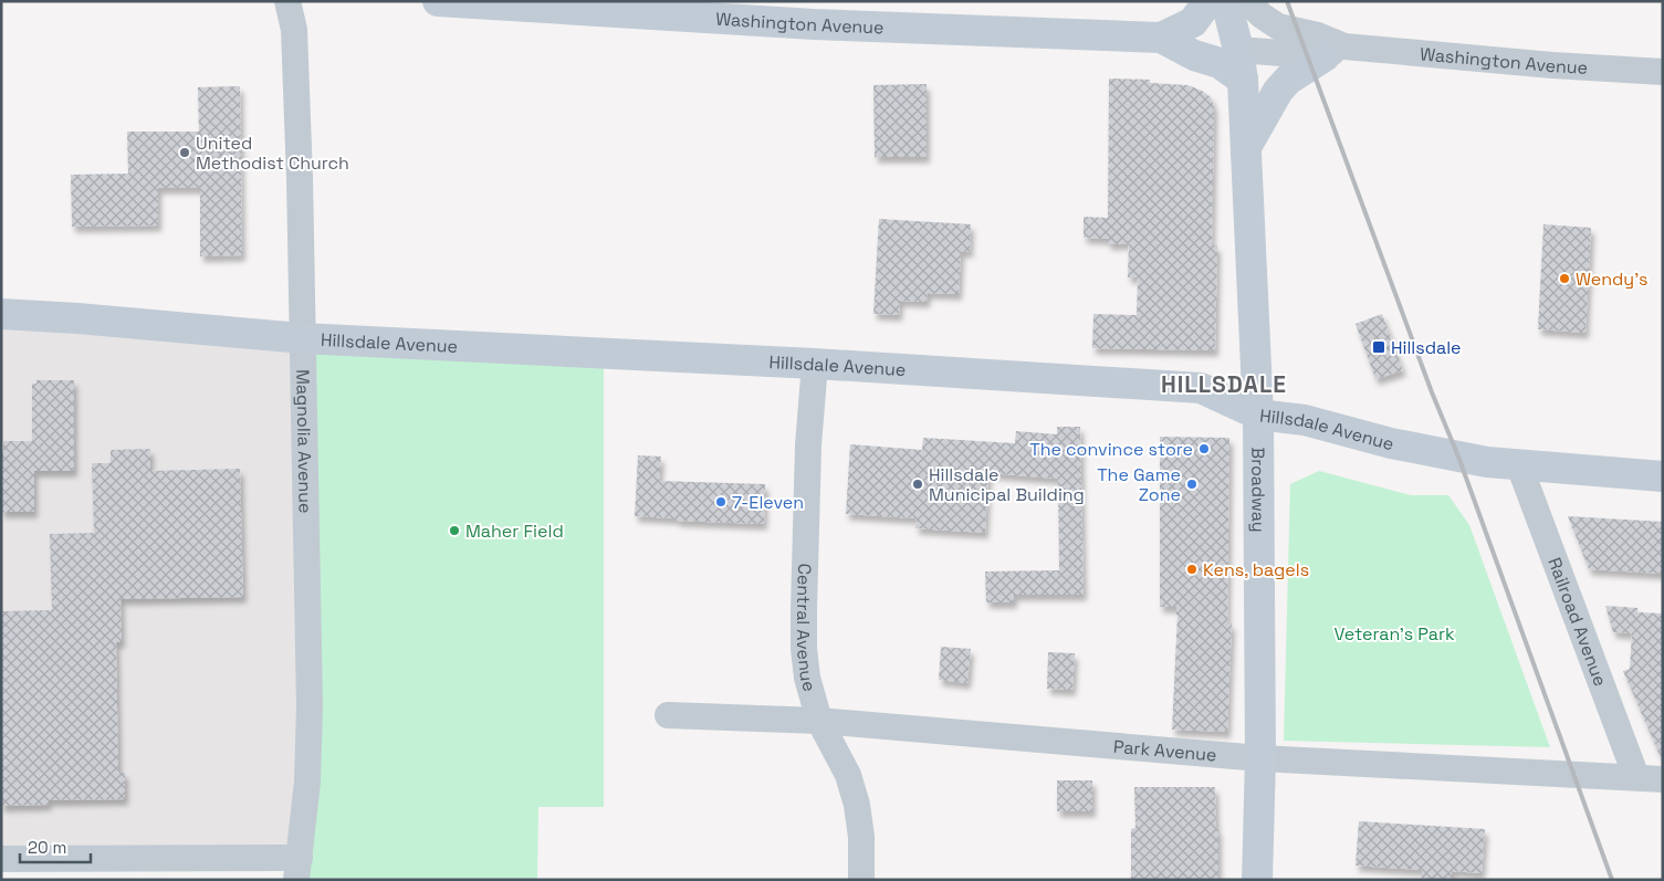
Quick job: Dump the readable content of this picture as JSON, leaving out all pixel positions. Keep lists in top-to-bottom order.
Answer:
{
  "streets": {
    "street": [
      "Washington Avenue",
      "Hillsdale Avenue",
      "Magnolia Avenue",
      "Broadway",
      "Railroad Avenue",
      "Central Avenue",
      "Park Avenue"
    ]
  },
  "crossings": [
    ["Washington Avenue", "Broadway"],
    ["Hillsdale Avenue", "Magnolia Avenue"],
    ["Hillsdale Avenue", "Broadway"],
    ["Hillsdale Avenue", "Railroad Avenue"],
    ["Hillsdale Avenue", "Central Avenue"],
    ["Broadway", "Park Avenue"],
    ["Railroad Avenue", "Park Avenue"],
    ["Central Avenue", "Park Avenue"]
  ],
  "districts": ["HILLSDALE"],
  "parks": ["Veteran's Park"],
  "places": {
    "other": [
      "United Methodist Church",
      "Wendy's",
      "The convince store",
      "Hillsdale Municipal Building",
      "The Game Zone",
      "7-Eleven",
      "Maher Field",
      "Kens, bagels"
    ],
    "transit": ["Hillsdale"]
  },
  "scale_bar": "20 m"
}
